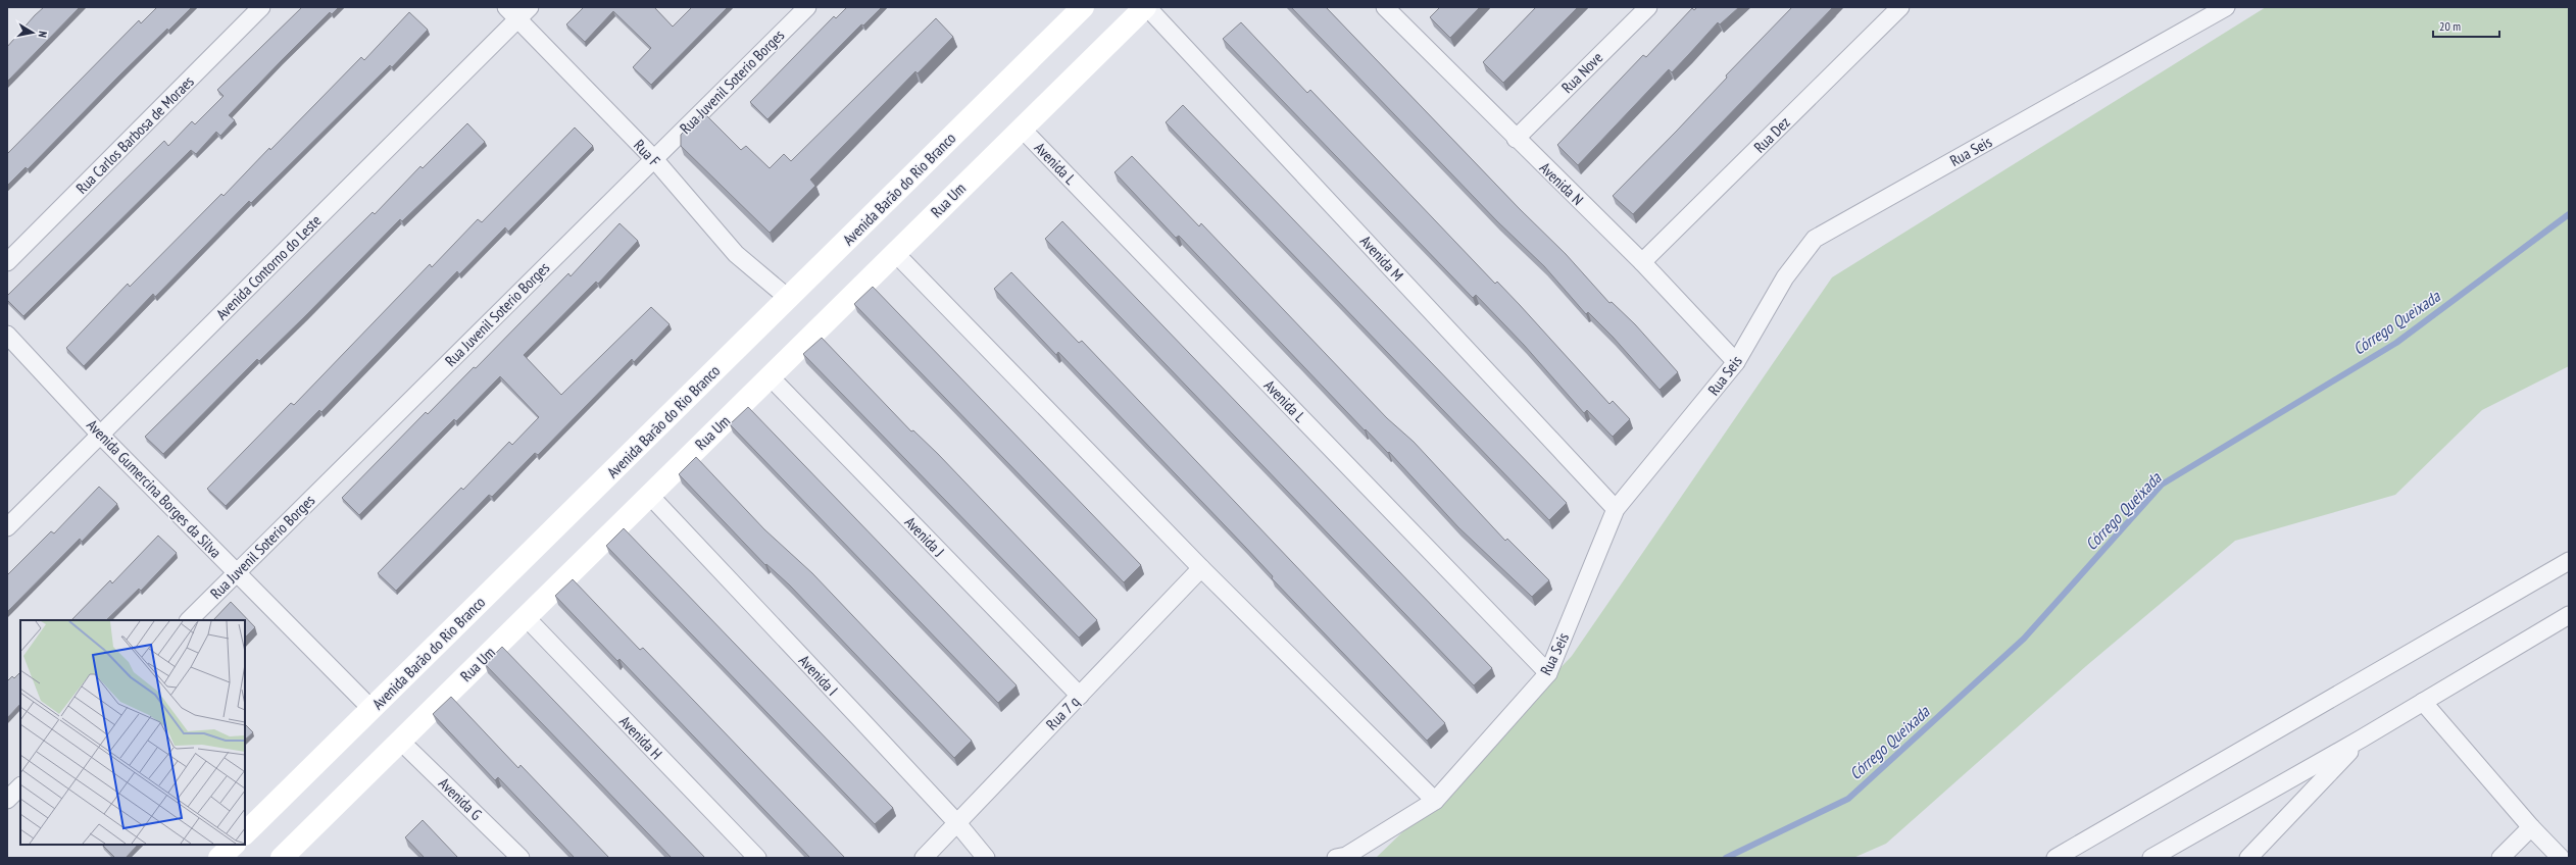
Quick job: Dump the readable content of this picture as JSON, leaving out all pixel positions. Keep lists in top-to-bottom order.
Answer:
{
  "streets": {
    "street": [
      "Rua Nove",
      "Rua Juvenil Soterio Borges",
      "Rua Carlos Barbosa de Moraes",
      "Rua Dez",
      "Rua Seis",
      "Rua F",
      "Avenida L",
      "Avenida N",
      "Avenida Barão do Rio Branco",
      "Rua Um",
      "Avenida M",
      "Avenida Contorno do Leste",
      "Avenida Gumercina Borges da Silva",
      "Avenida J",
      "Avenida I",
      "Rua 7 q",
      "Avenida H",
      "Avenida G"
    ]
  },
  "crossings": [
    ["Rua Nove", "Avenida N"],
    ["Rua Juvenil Soterio Borges", "Rua F"],
    ["Rua Juvenil Soterio Borges", "Avenida Gumercina Borges da Silva"],
    ["Rua Dez", "Avenida N"],
    ["Rua Seis", "Avenida L"],
    ["Rua Seis", "Avenida N"],
    ["Rua Seis", "Avenida M"],
    ["Rua F", "Avenida Barão do Rio Branco"],
    ["Rua F", "Avenida Contorno do Leste"],
    ["Avenida L", "Rua Um"],
    ["Avenida Barão do Rio Branco", "Avenida Gumercina Borges da Silva"],
    ["Rua Um", "Avenida M"],
    ["Rua Um", "Avenida J"],
    ["Rua Um", "Avenida I"],
    ["Rua Um", "Avenida H"],
    ["Rua Um", "Avenida G"],
    ["Avenida Contorno do Leste", "Avenida Gumercina Borges da Silva"],
    ["Avenida J", "Rua 7 q"],
    ["Avenida I", "Rua 7 q"]
  ],
  "water": ["Córrego Queixada"],
  "scale_bar": "20 m",
  "north": "right"
}
